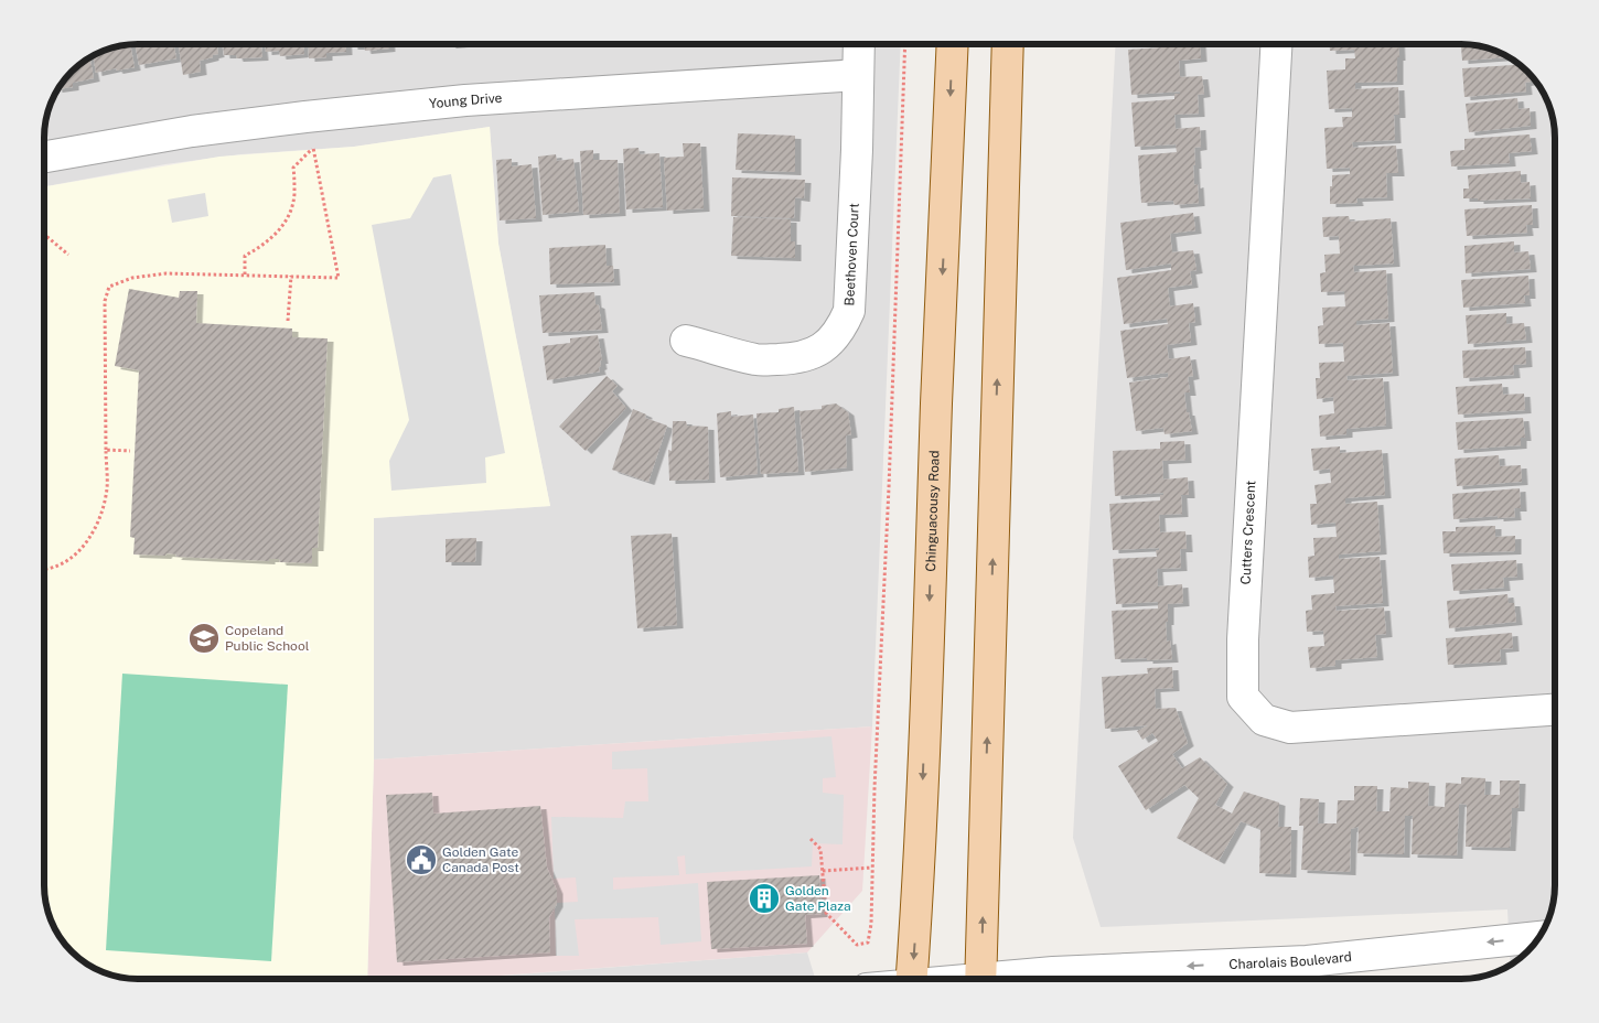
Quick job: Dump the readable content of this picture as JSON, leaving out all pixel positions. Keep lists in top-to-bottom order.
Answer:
{
  "streets": {
    "main road": ["Chinguacousy Road"],
    "street": [
      "Young Drive",
      "Beethoven Court",
      "Cutters Crescent",
      "Charolais Boulevard"
    ]
  },
  "crossings": [
    ["Young Drive", "Beethoven Court"]
  ],
  "one_way": ["Charolais Boulevard"],
  "places": {
    "school or university": ["Copeland Public School"],
    "public building": ["Golden Gate Canada Post"],
    "building": ["Golden Gate Plaza"]
  }
}
